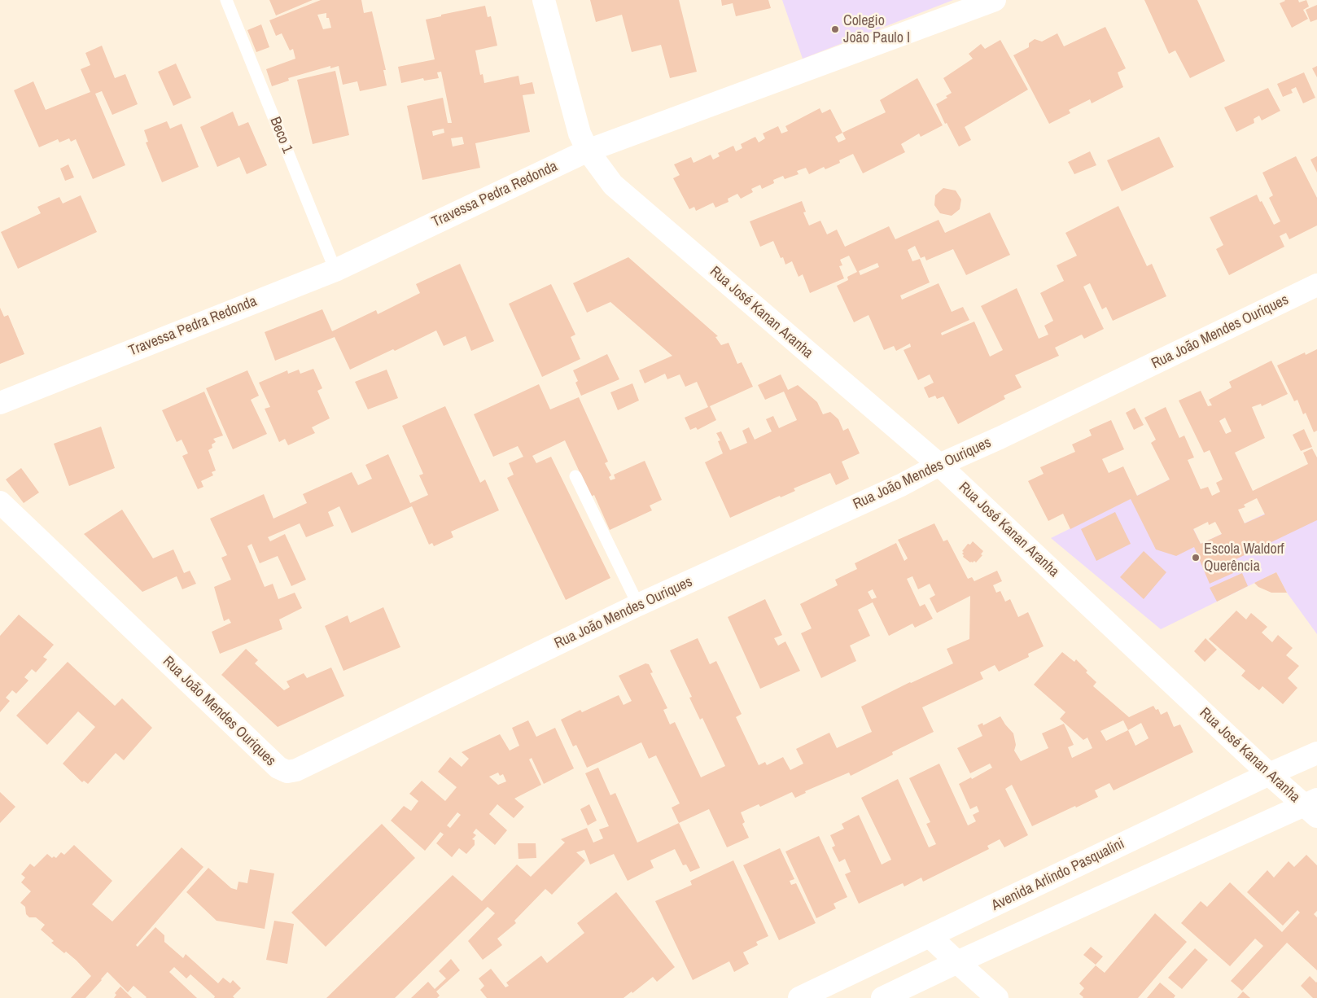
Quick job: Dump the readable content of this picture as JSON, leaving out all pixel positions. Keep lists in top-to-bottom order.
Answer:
{
  "streets": {
    "street": [
      "Travessa Pedra Redonda",
      "Rua José Kanan Aranha",
      "Rua João Mendes Ouriques",
      "Avenida Arlindo Pasqualini"
    ],
    "lane": ["Beco 1"]
  },
  "crossings": [
    ["Beco 1", "Travessa Pedra Redonda"],
    ["Travessa Pedra Redonda", "Rua José Kanan Aranha"],
    ["Rua José Kanan Aranha", "Rua João Mendes Ouriques"],
    ["Rua José Kanan Aranha", "Avenida Arlindo Pasqualini"]
  ],
  "places": ["Colegio João Paulo I", "Escola Waldorf Querência"]
}
